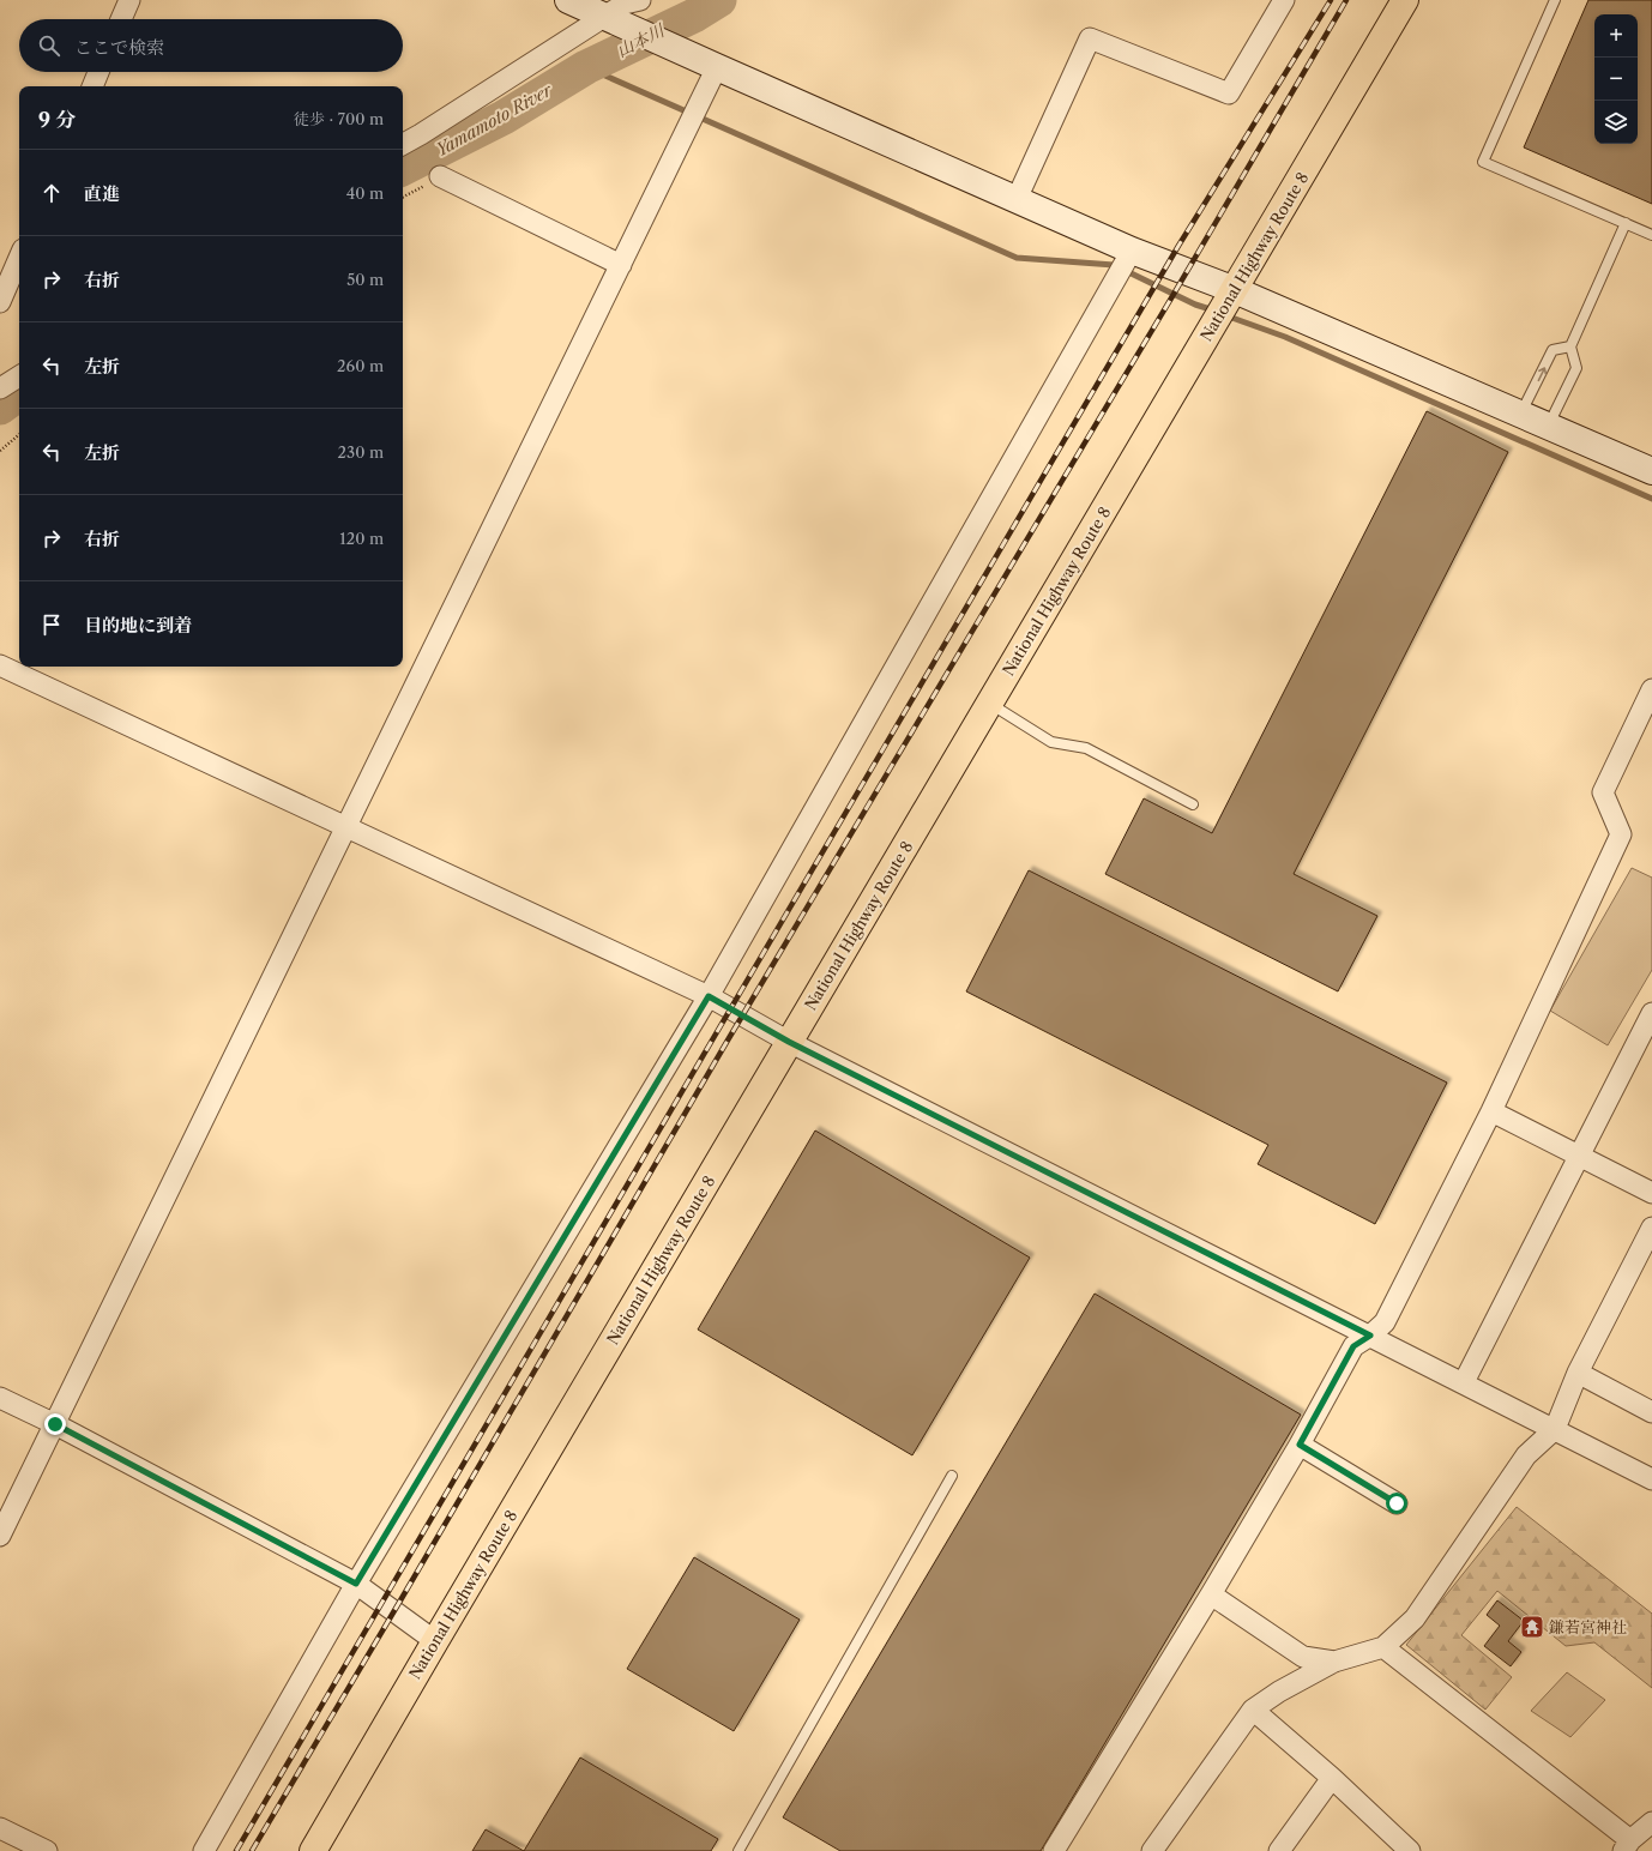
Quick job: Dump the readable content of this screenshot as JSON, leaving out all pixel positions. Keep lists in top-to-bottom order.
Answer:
{
  "streets": {
    "highway": ["National Highway Route 8"]
  },
  "water": ["山本川", "Yamamoto River"],
  "places": {
    "temple": ["鎌若宮神社"]
  },
  "page": {
    "map_buttons": ["+", "−"],
    "search": "ここで検索",
    "heading": ["9 分", "徒歩 · 700 m"],
    "list": [
      ["直進", "40 m"],
      ["右折", "50 m"],
      ["左折", "260 m"],
      ["左折", "230 m"],
      ["右折", "120 m"],
      "目的地に到着"
    ]
  }
}
